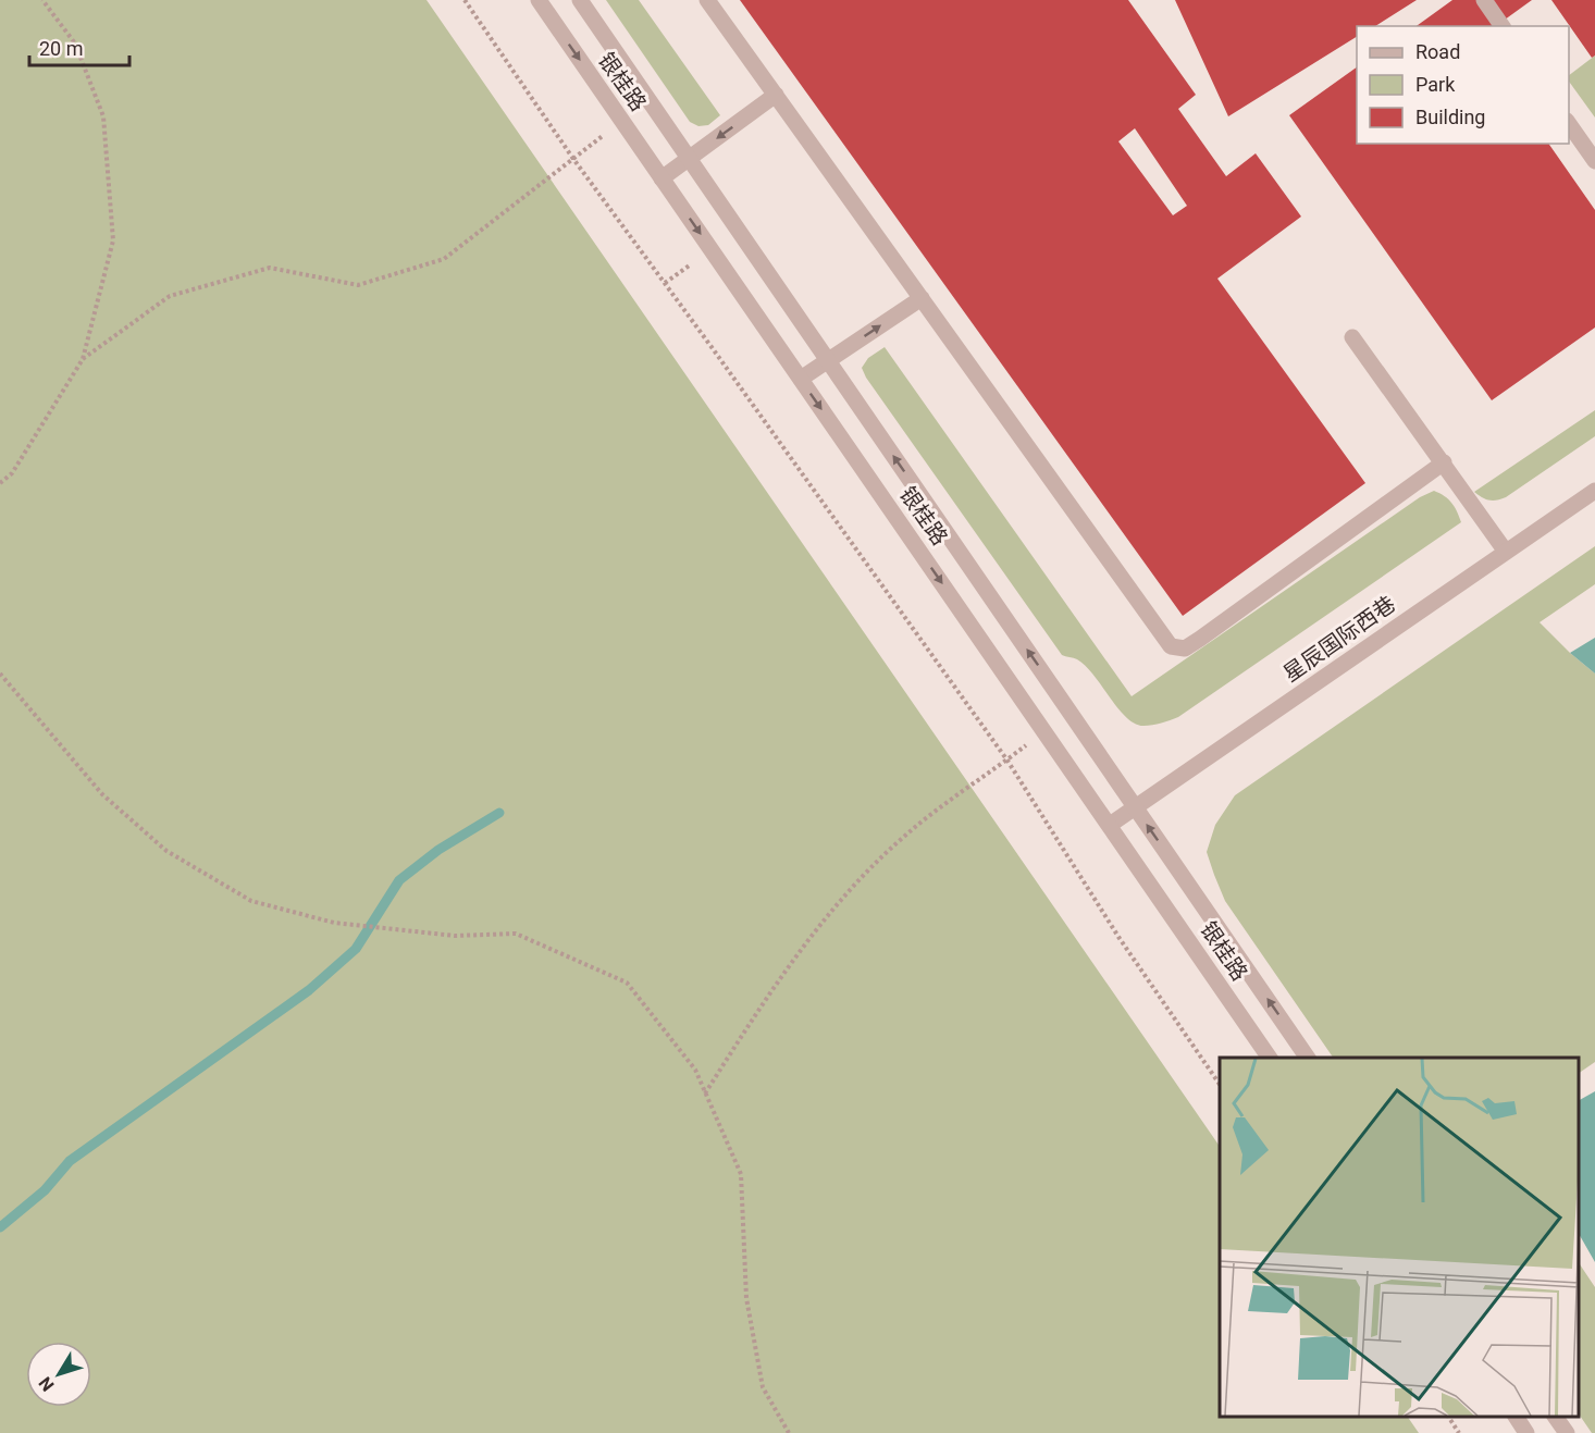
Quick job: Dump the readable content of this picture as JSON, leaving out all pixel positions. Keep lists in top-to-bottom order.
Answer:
{
  "streets": {
    "street": ["银桂路", "星辰国际西巷"]
  },
  "crossings": [
    ["银桂路", "星辰国际西巷"]
  ],
  "legend": ["Road", "Park", "Building"],
  "scale_bar": "20 m",
  "north": "bottom left"
}
